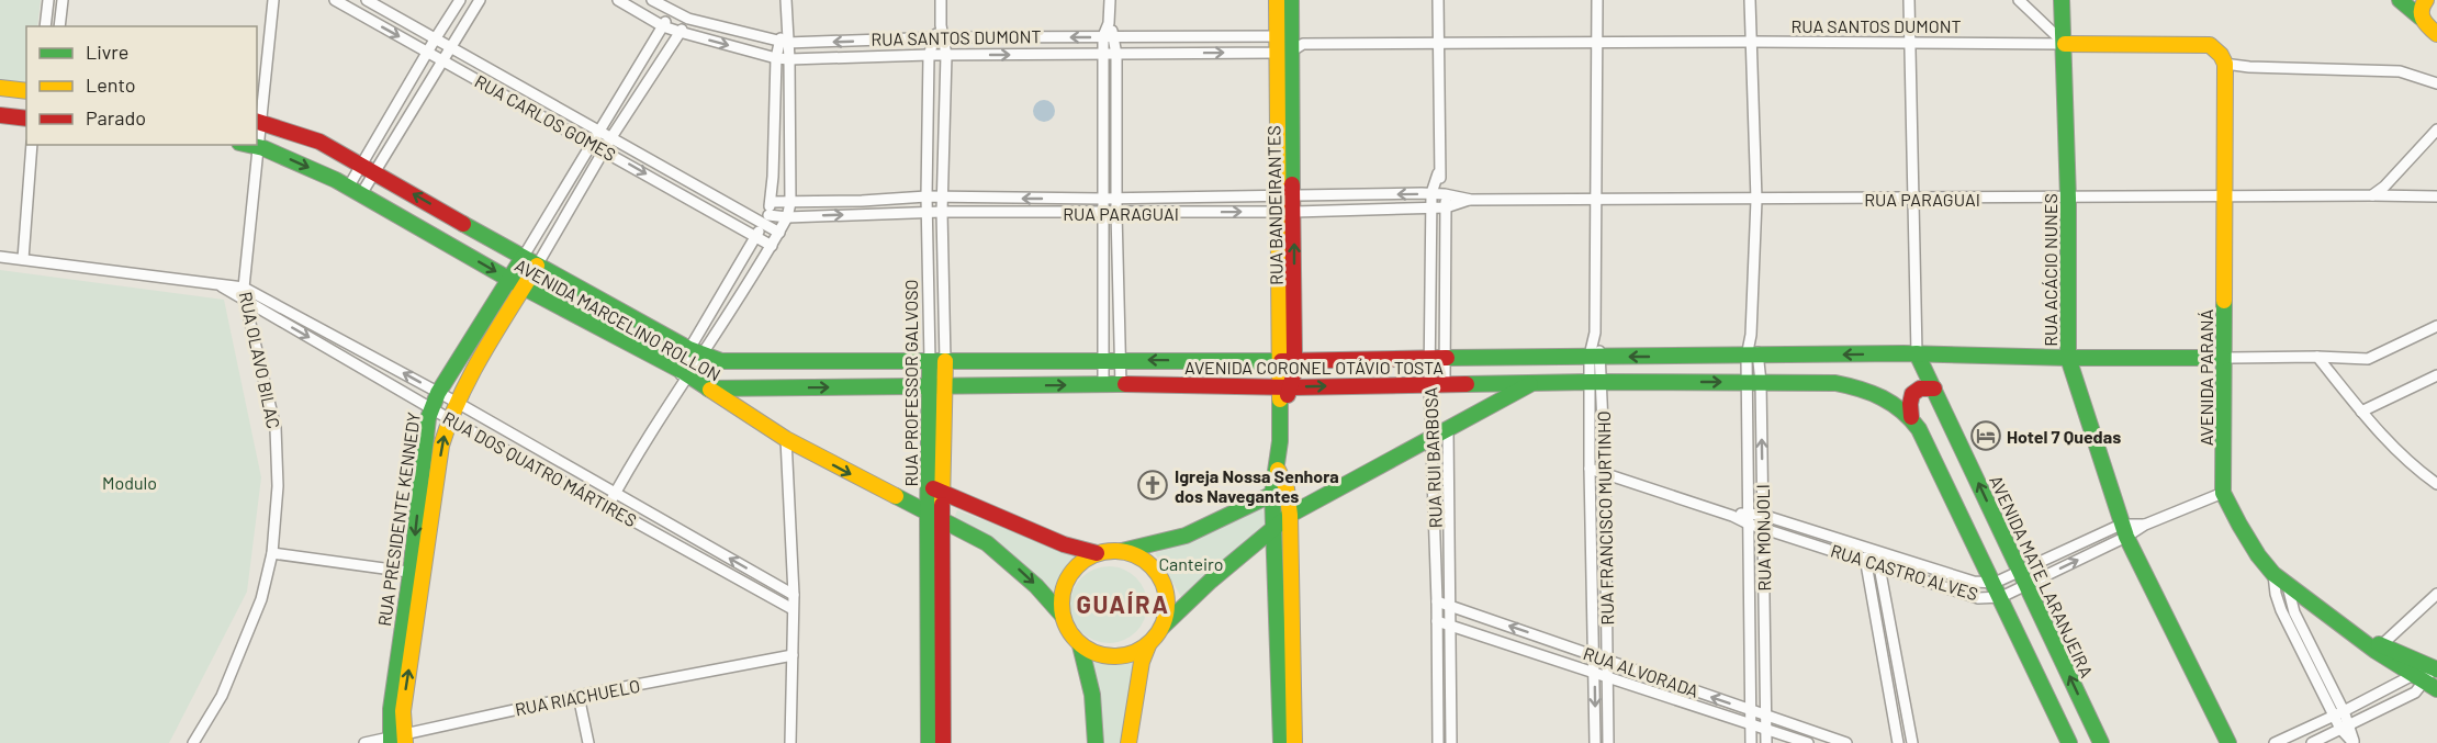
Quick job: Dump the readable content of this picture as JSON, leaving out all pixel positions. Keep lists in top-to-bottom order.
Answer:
{
  "streets": {
    "street": [
      "RUA SANTOS DUMONT",
      "RUA CARLOS GOMES",
      "RUA PARAGUAI",
      "RUA BANDEIRANTES",
      "RUA ACÁCIO NUNES",
      "AVENIDA MARCELINO ROLLON",
      "RUA OLAVO BILAC",
      "AVENIDA CORONEL OTÁVIO TOSTA",
      "AVENIDA PARANÁ",
      "RUA PROFESSOR GALVOSO",
      "RUA RUI BARBOSA",
      "RUA DOS QUATRO MÁRTIRES",
      "RUA FRANCISCO MURTINHO",
      "RUA PRESIDENTE KENNEDY",
      "RUA MONJOLI",
      "RUA CASTRO ALVES",
      "AVENIDA MATE LARANJEIRA",
      "RUA ALVORADA",
      "RUA RIACHUELO"
    ]
  },
  "crossings": [
    ["RUA SANTOS DUMONT", "RUA BANDEIRANTES"],
    ["RUA SANTOS DUMONT", "RUA ACÁCIO NUNES"],
    ["RUA SANTOS DUMONT", "AVENIDA PARANÁ"],
    ["RUA SANTOS DUMONT", "RUA PROFESSOR GALVOSO"],
    ["RUA SANTOS DUMONT", "RUA RUI BARBOSA"],
    ["RUA SANTOS DUMONT", "RUA FRANCISCO MURTINHO"],
    ["RUA SANTOS DUMONT", "RUA PRESIDENTE KENNEDY"],
    ["RUA SANTOS DUMONT", "RUA MONJOLI"],
    ["RUA CARLOS GOMES", "RUA PARAGUAI"],
    ["RUA CARLOS GOMES", "RUA PRESIDENTE KENNEDY"],
    ["RUA PARAGUAI", "RUA BANDEIRANTES"],
    ["RUA PARAGUAI", "RUA ACÁCIO NUNES"],
    ["RUA PARAGUAI", "AVENIDA PARANÁ"],
    ["RUA PARAGUAI", "RUA PROFESSOR GALVOSO"],
    ["RUA PARAGUAI", "RUA RUI BARBOSA"],
    ["RUA PARAGUAI", "RUA FRANCISCO MURTINHO"],
    ["RUA PARAGUAI", "RUA MONJOLI"],
    ["RUA BANDEIRANTES", "AVENIDA CORONEL OTÁVIO TOSTA"],
    ["RUA ACÁCIO NUNES", "AVENIDA CORONEL OTÁVIO TOSTA"],
    ["RUA ACÁCIO NUNES", "RUA CASTRO ALVES"],
    ["AVENIDA MARCELINO ROLLON", "RUA OLAVO BILAC"],
    ["AVENIDA MARCELINO ROLLON", "AVENIDA CORONEL OTÁVIO TOSTA"],
    ["AVENIDA MARCELINO ROLLON", "RUA PROFESSOR GALVOSO"],
    ["AVENIDA MARCELINO ROLLON", "RUA PRESIDENTE KENNEDY"],
    ["RUA OLAVO BILAC", "RUA DOS QUATRO MÁRTIRES"],
    ["AVENIDA CORONEL OTÁVIO TOSTA", "AVENIDA PARANÁ"],
    ["AVENIDA CORONEL OTÁVIO TOSTA", "RUA PROFESSOR GALVOSO"],
    ["AVENIDA CORONEL OTÁVIO TOSTA", "RUA RUI BARBOSA"],
    ["AVENIDA CORONEL OTÁVIO TOSTA", "RUA FRANCISCO MURTINHO"],
    ["AVENIDA CORONEL OTÁVIO TOSTA", "RUA MONJOLI"],
    ["AVENIDA CORONEL OTÁVIO TOSTA", "AVENIDA MATE LARANJEIRA"],
    ["AVENIDA PARANÁ", "RUA CASTRO ALVES"],
    ["RUA RUI BARBOSA", "RUA ALVORADA"],
    ["RUA DOS QUATRO MÁRTIRES", "RUA PRESIDENTE KENNEDY"],
    ["RUA FRANCISCO MURTINHO", "RUA CASTRO ALVES"],
    ["RUA FRANCISCO MURTINHO", "RUA ALVORADA"],
    ["RUA PRESIDENTE KENNEDY", "RUA RIACHUELO"],
    ["RUA MONJOLI", "RUA CASTRO ALVES"],
    ["RUA MONJOLI", "RUA ALVORADA"],
    ["RUA CASTRO ALVES", "AVENIDA MATE LARANJEIRA"]
  ],
  "districts": ["GUAÍRA"],
  "parks": ["Modulo", "Canteiro"],
  "places": {
    "hotel": ["Hotel 7 Quedas"],
    "church": ["Igreja Nossa Senhora dos Navegantes"]
  },
  "legend": ["Livre", "Lento", "Parado"]
}
